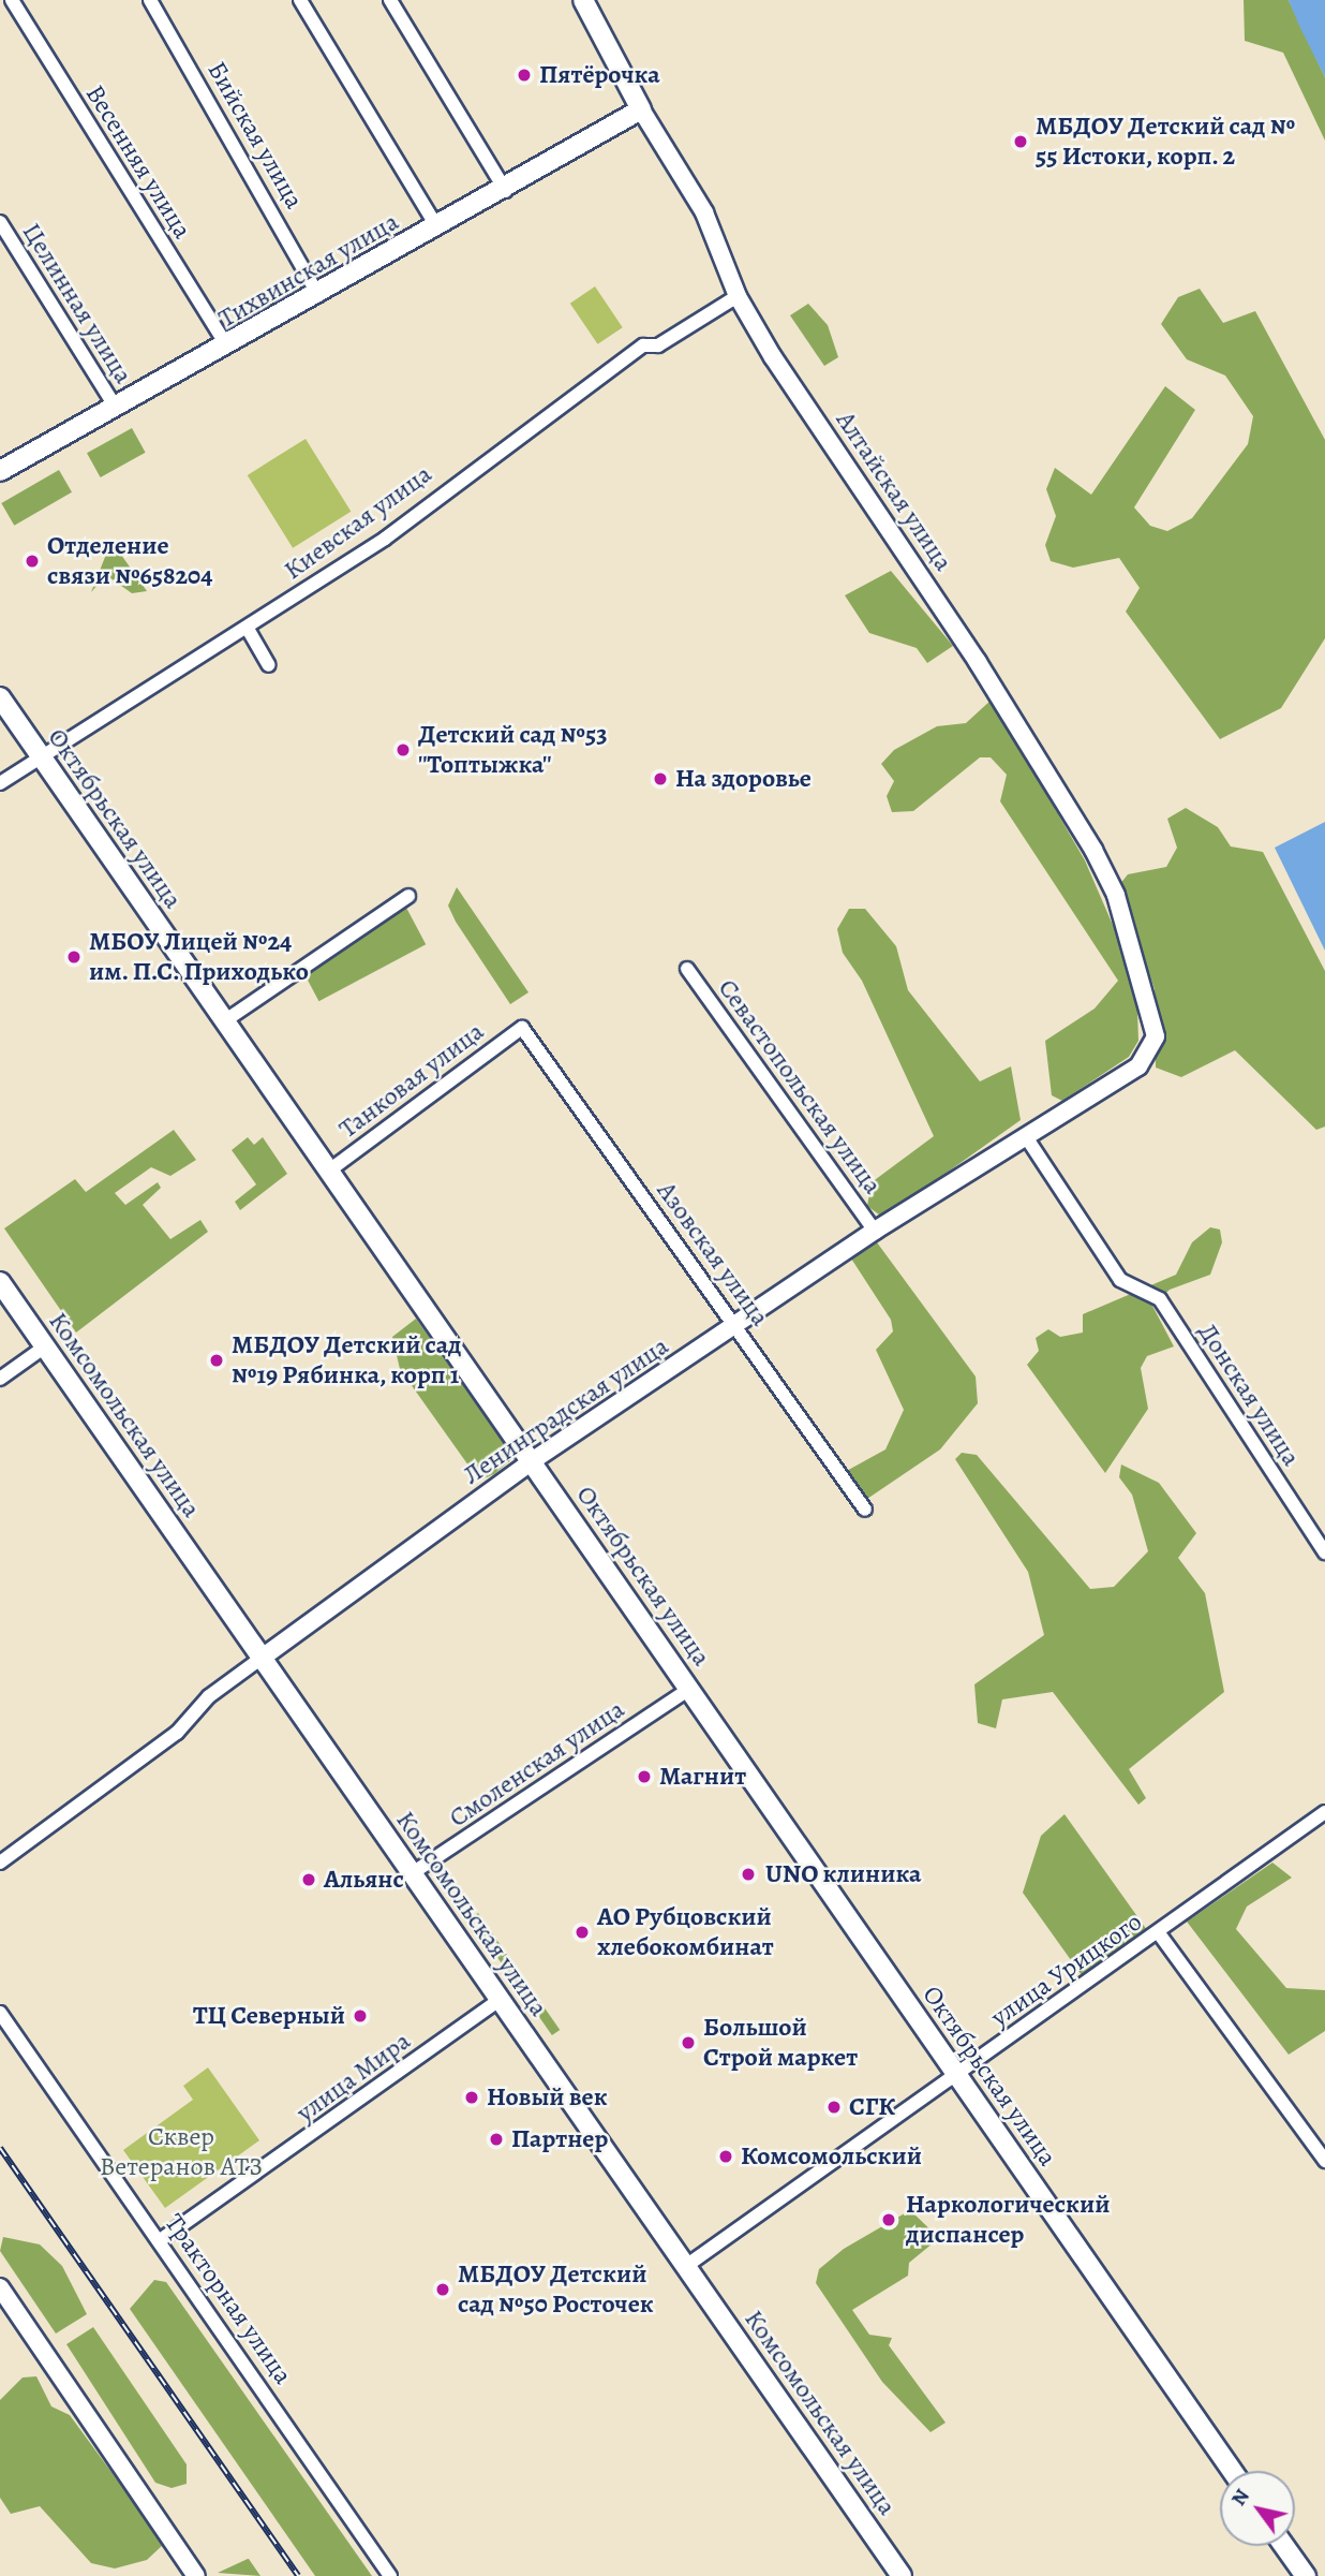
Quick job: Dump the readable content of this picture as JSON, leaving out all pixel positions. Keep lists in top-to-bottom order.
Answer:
{
  "streets": {
    "main road": [
      "Тихвинская улица",
      "Алтайская улица",
      "Октябрьская улица",
      "Комсомольская улица"
    ],
    "street": [
      "Бийская улица",
      "Весенняя улица",
      "Целинная улица",
      "Киевская улица",
      "Танковая улица",
      "Севастопольская улица",
      "Азовская улица",
      "Донская улица",
      "Ленинградская улица",
      "Смоленская улица",
      "улица Урицкого",
      "улица Мира",
      "Тракторная улица"
    ]
  },
  "crossings": [
    ["Бийская улица", "Тихвинская улица"],
    ["Весенняя улица", "Тихвинская улица"],
    ["Тихвинская улица", "Целинная улица"],
    ["Тихвинская улица", "Алтайская улица"],
    ["Алтайская улица", "Киевская улица"],
    ["Алтайская улица", "Ленинградская улица"],
    ["Киевская улица", "Октябрьская улица"],
    ["Октябрьская улица", "Танковая улица"],
    ["Октябрьская улица", "Ленинградская улица"],
    ["Октябрьская улица", "Смоленская улица"],
    ["Октябрьская улица", "улица Урицкого"],
    ["Танковая улица", "Азовская улица"],
    ["Севастопольская улица", "Ленинградская улица"],
    ["Азовская улица", "Ленинградская улица"],
    ["Донская улица", "Ленинградская улица"],
    ["Ленинградская улица", "Комсомольская улица"],
    ["Комсомольская улица", "Смоленская улица"],
    ["Комсомольская улица", "улица Урицкого"],
    ["Комсомольская улица", "улица Мира"],
    ["улица Мира", "Тракторная улица"]
  ],
  "parks": ["Сквер Ветеранов АТЗ"],
  "places": [
    "Пятёрочка",
    "МБДОУ Детский сад № 55 Истоки, корп. 2",
    "Отделение связи №658204",
    "Детский сад №53 ''Топтыжка''",
    "На здоровье",
    "МБОУ Лицей №24 им. П.С. Приходько",
    "МБДОУ Детский сад №19 Рябинка, корп 1",
    "Магнит",
    "UNO клиника",
    "Альянс",
    "АО Рубцовский хлебокомбинат",
    "ТЦ Северный",
    "Большой Строй маркет",
    "Новый век",
    "СГК",
    "Партнер",
    "Комсомольский",
    "Наркологический диспансер",
    "МБДОУ Детский сад №50 Росточек"
  ],
  "north": "top left"
}
